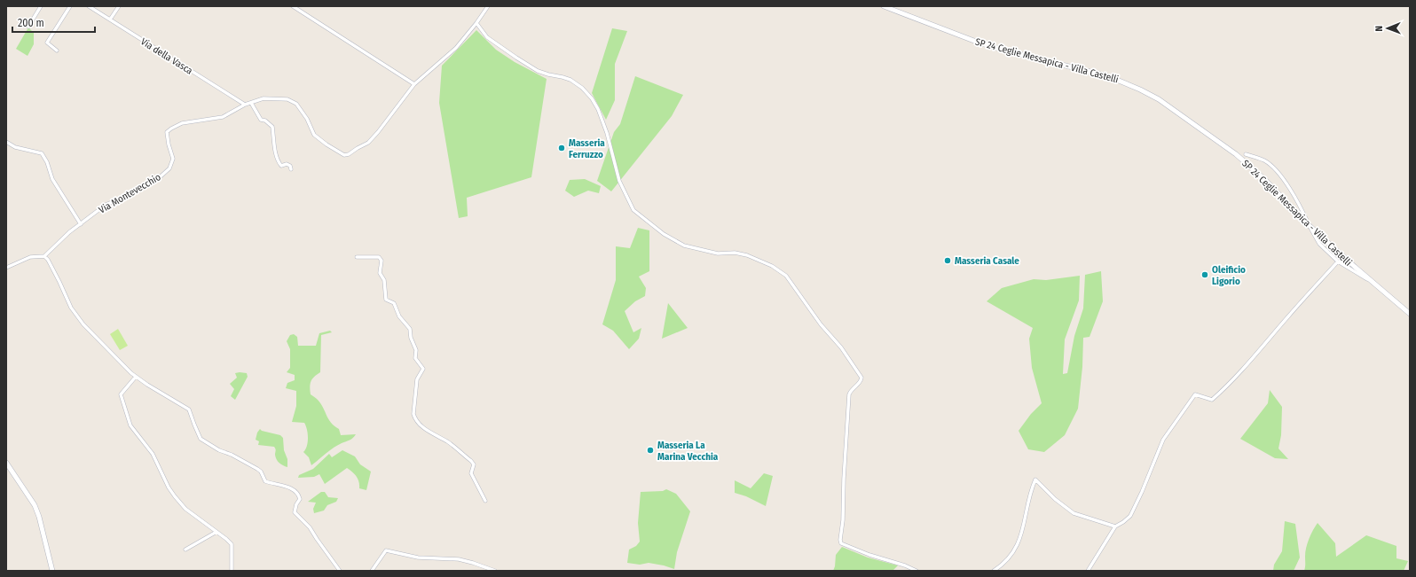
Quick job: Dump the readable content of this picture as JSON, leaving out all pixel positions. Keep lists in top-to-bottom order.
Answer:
{
  "streets": {
    "main road": ["SP 24 Ceglie Messapica - Villa Castelli"],
    "street": ["Via della Vasca", "Via Montevecchio"]
  },
  "crossings": [
    ["Via della Vasca", "Via Montevecchio"]
  ],
  "places": [
    "Masseria Ferruzzo",
    "Masseria Casale",
    "Oleificio Ligorio",
    "Masseria La Marina Vecchia"
  ],
  "scale_bar": "200 m",
  "north": "left"
}
